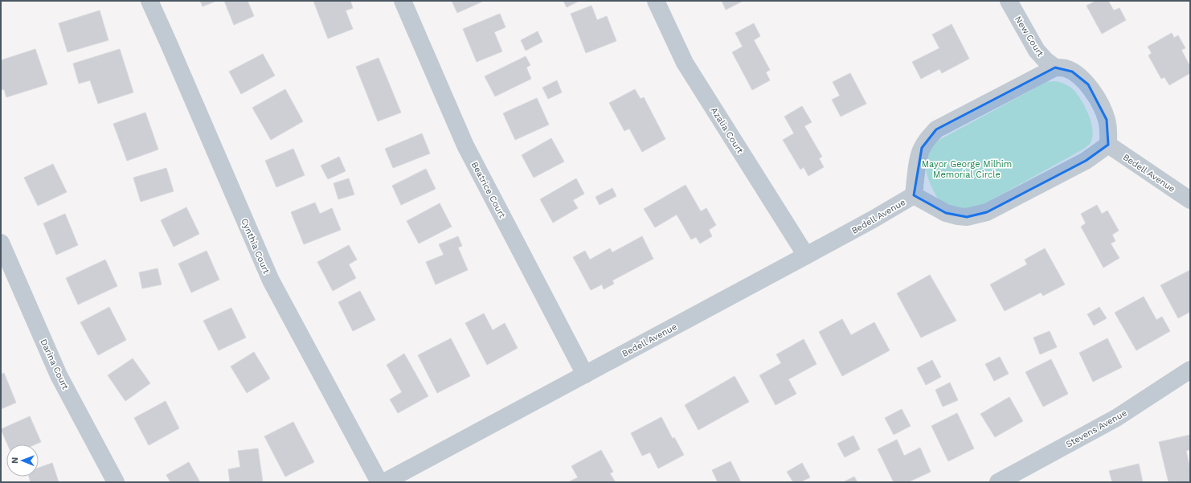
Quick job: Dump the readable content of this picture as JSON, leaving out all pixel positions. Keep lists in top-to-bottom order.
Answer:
{
  "streets": {
    "street": [
      "New Court",
      "Azalia Court",
      "Bedell Avenue",
      "Beatrice Court",
      "Cynthia Court",
      "Darina Court",
      "Stevens Avenue"
    ]
  },
  "crossings": [
    ["New Court", "Bedell Avenue"],
    ["Azalia Court", "Bedell Avenue"],
    ["Bedell Avenue", "Beatrice Court"]
  ],
  "parks": ["Mayor George Milhim Memorial Circle"],
  "north": "left"
}
